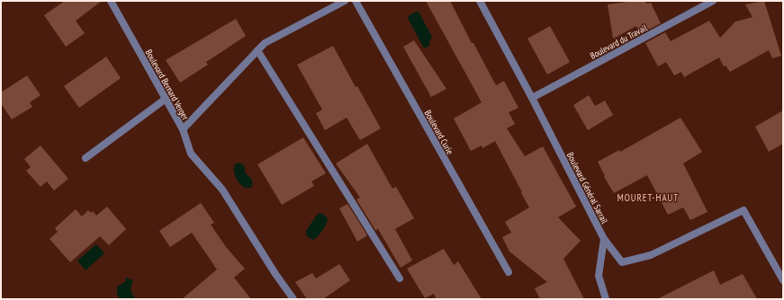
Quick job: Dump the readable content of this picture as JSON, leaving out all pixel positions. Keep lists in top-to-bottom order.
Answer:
{
  "streets": {
    "street": [
      "Boulevard du Travail",
      "Boulevard Bernard Verger",
      "Boulevard Curie",
      "Boulevard Général Sarrail"
    ]
  },
  "crossings": [
    ["Boulevard du Travail", "Boulevard Général Sarrail"]
  ],
  "districts": ["MOURET-HAUT"]
}
